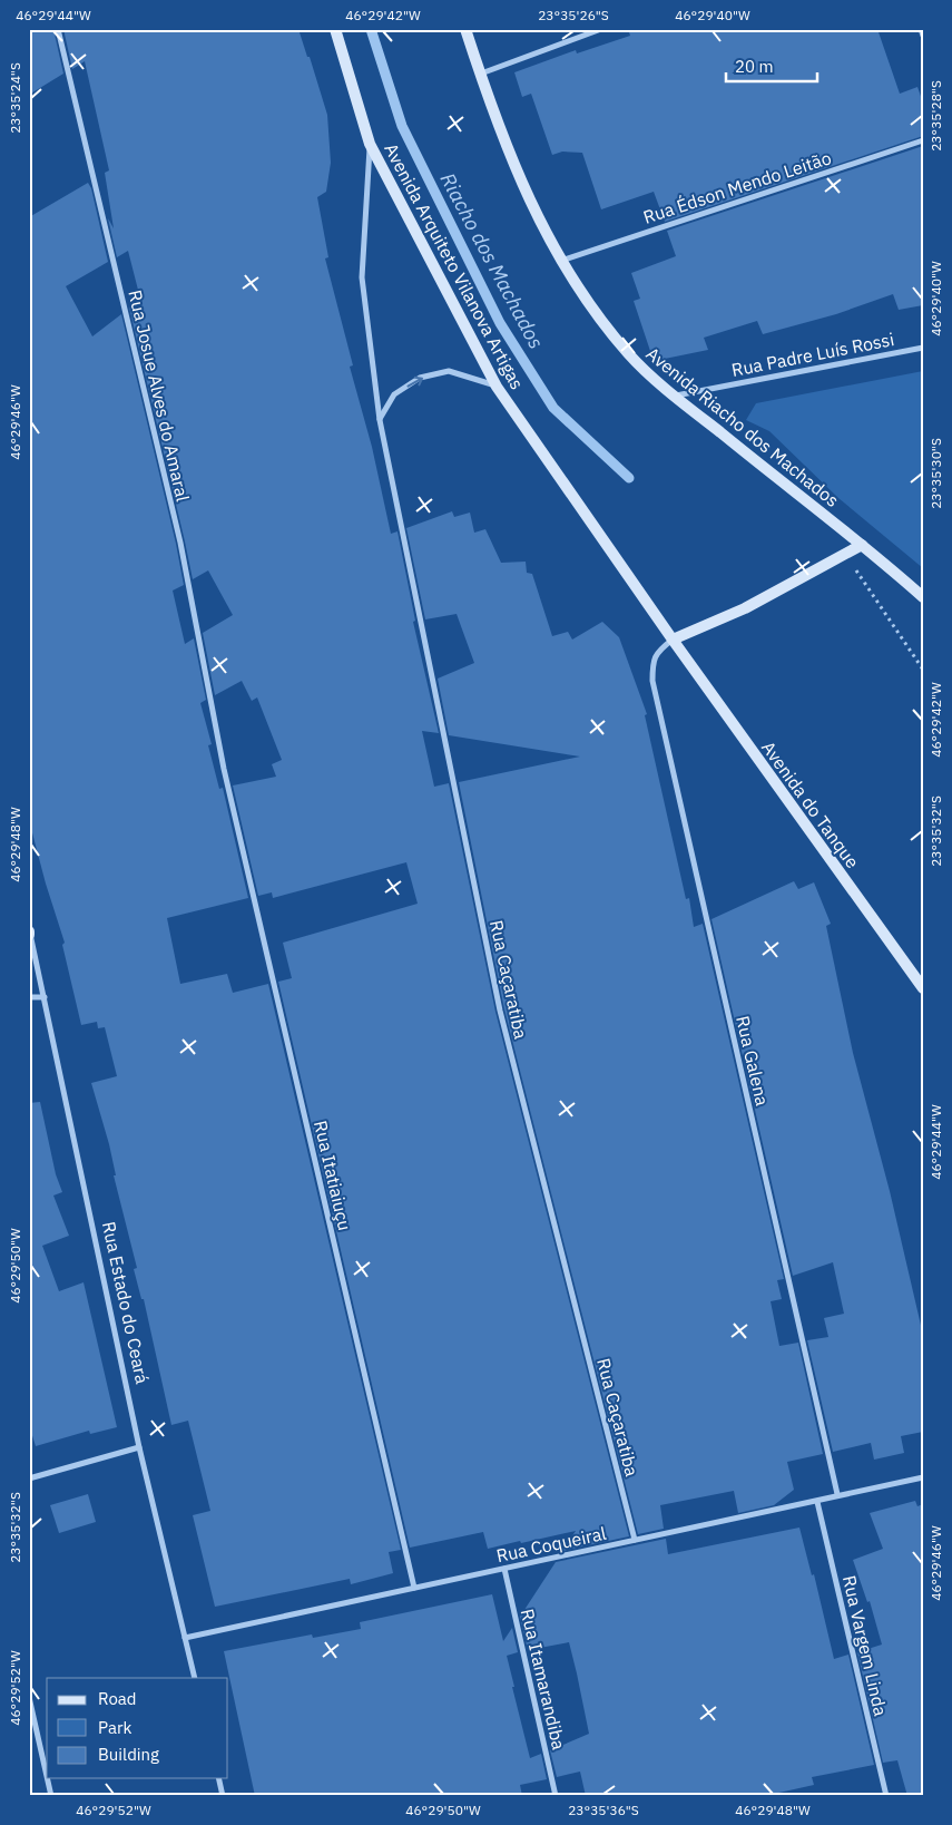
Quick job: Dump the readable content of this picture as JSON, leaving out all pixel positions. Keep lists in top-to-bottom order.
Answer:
{
  "streets": {
    "main road": ["Avenida Arquiteto Vilanova Artigas", "Avenida Riacho dos Machados", "Avenida do Tanque"],
    "street": [
      "Rua Édson Mendo Leitão",
      "Rua Padre Luís Rossi",
      "Rua Josue Alves do Amaral",
      "Rua Caçaratiba",
      "Rua Galena",
      "Rua Itatiaiuçu",
      "Rua Estado do Ceará",
      "Rua Coqueiral",
      "Rua Vargem Linda",
      "Rua Itamarandiba"
    ]
  },
  "crossings": [
    ["Rua Édson Mendo Leitão", "Avenida Riacho dos Machados"],
    ["Avenida Arquiteto Vilanova Artigas", "Avenida do Tanque"],
    ["Avenida Arquiteto Vilanova Artigas", "Rua Caçaratiba"],
    ["Avenida Arquiteto Vilanova Artigas", "Rua Galena"],
    ["Rua Padre Luís Rossi", "Avenida Riacho dos Machados"],
    ["Rua Josue Alves do Amaral", "Rua Itatiaiuçu"],
    ["Avenida do Tanque", "Rua Galena"],
    ["Rua Caçaratiba", "Rua Coqueiral"],
    ["Rua Galena", "Rua Coqueiral"],
    ["Rua Itatiaiuçu", "Rua Coqueiral"],
    ["Rua Estado do Ceará", "Rua Coqueiral"],
    ["Rua Coqueiral", "Rua Vargem Linda"],
    ["Rua Coqueiral", "Rua Itamarandiba"]
  ],
  "water": ["Riacho dos Machados"],
  "legend": ["Road", "Park", "Building"],
  "scale_bar": "20 m",
  "coordinates": [
    "46°29'44\"W",
    "46°29'42\"W",
    "23°35'26\"S",
    "46°29'40\"W",
    "23°35'24\"S",
    "23°35'28\"S",
    "46°29'46\"W",
    "23°35'30\"S",
    "23°35'32\"S",
    "46°29'48\"W",
    "46°29'50\"W",
    "46°29'52\"W",
    "23°35'36\"S"
  ]
}
